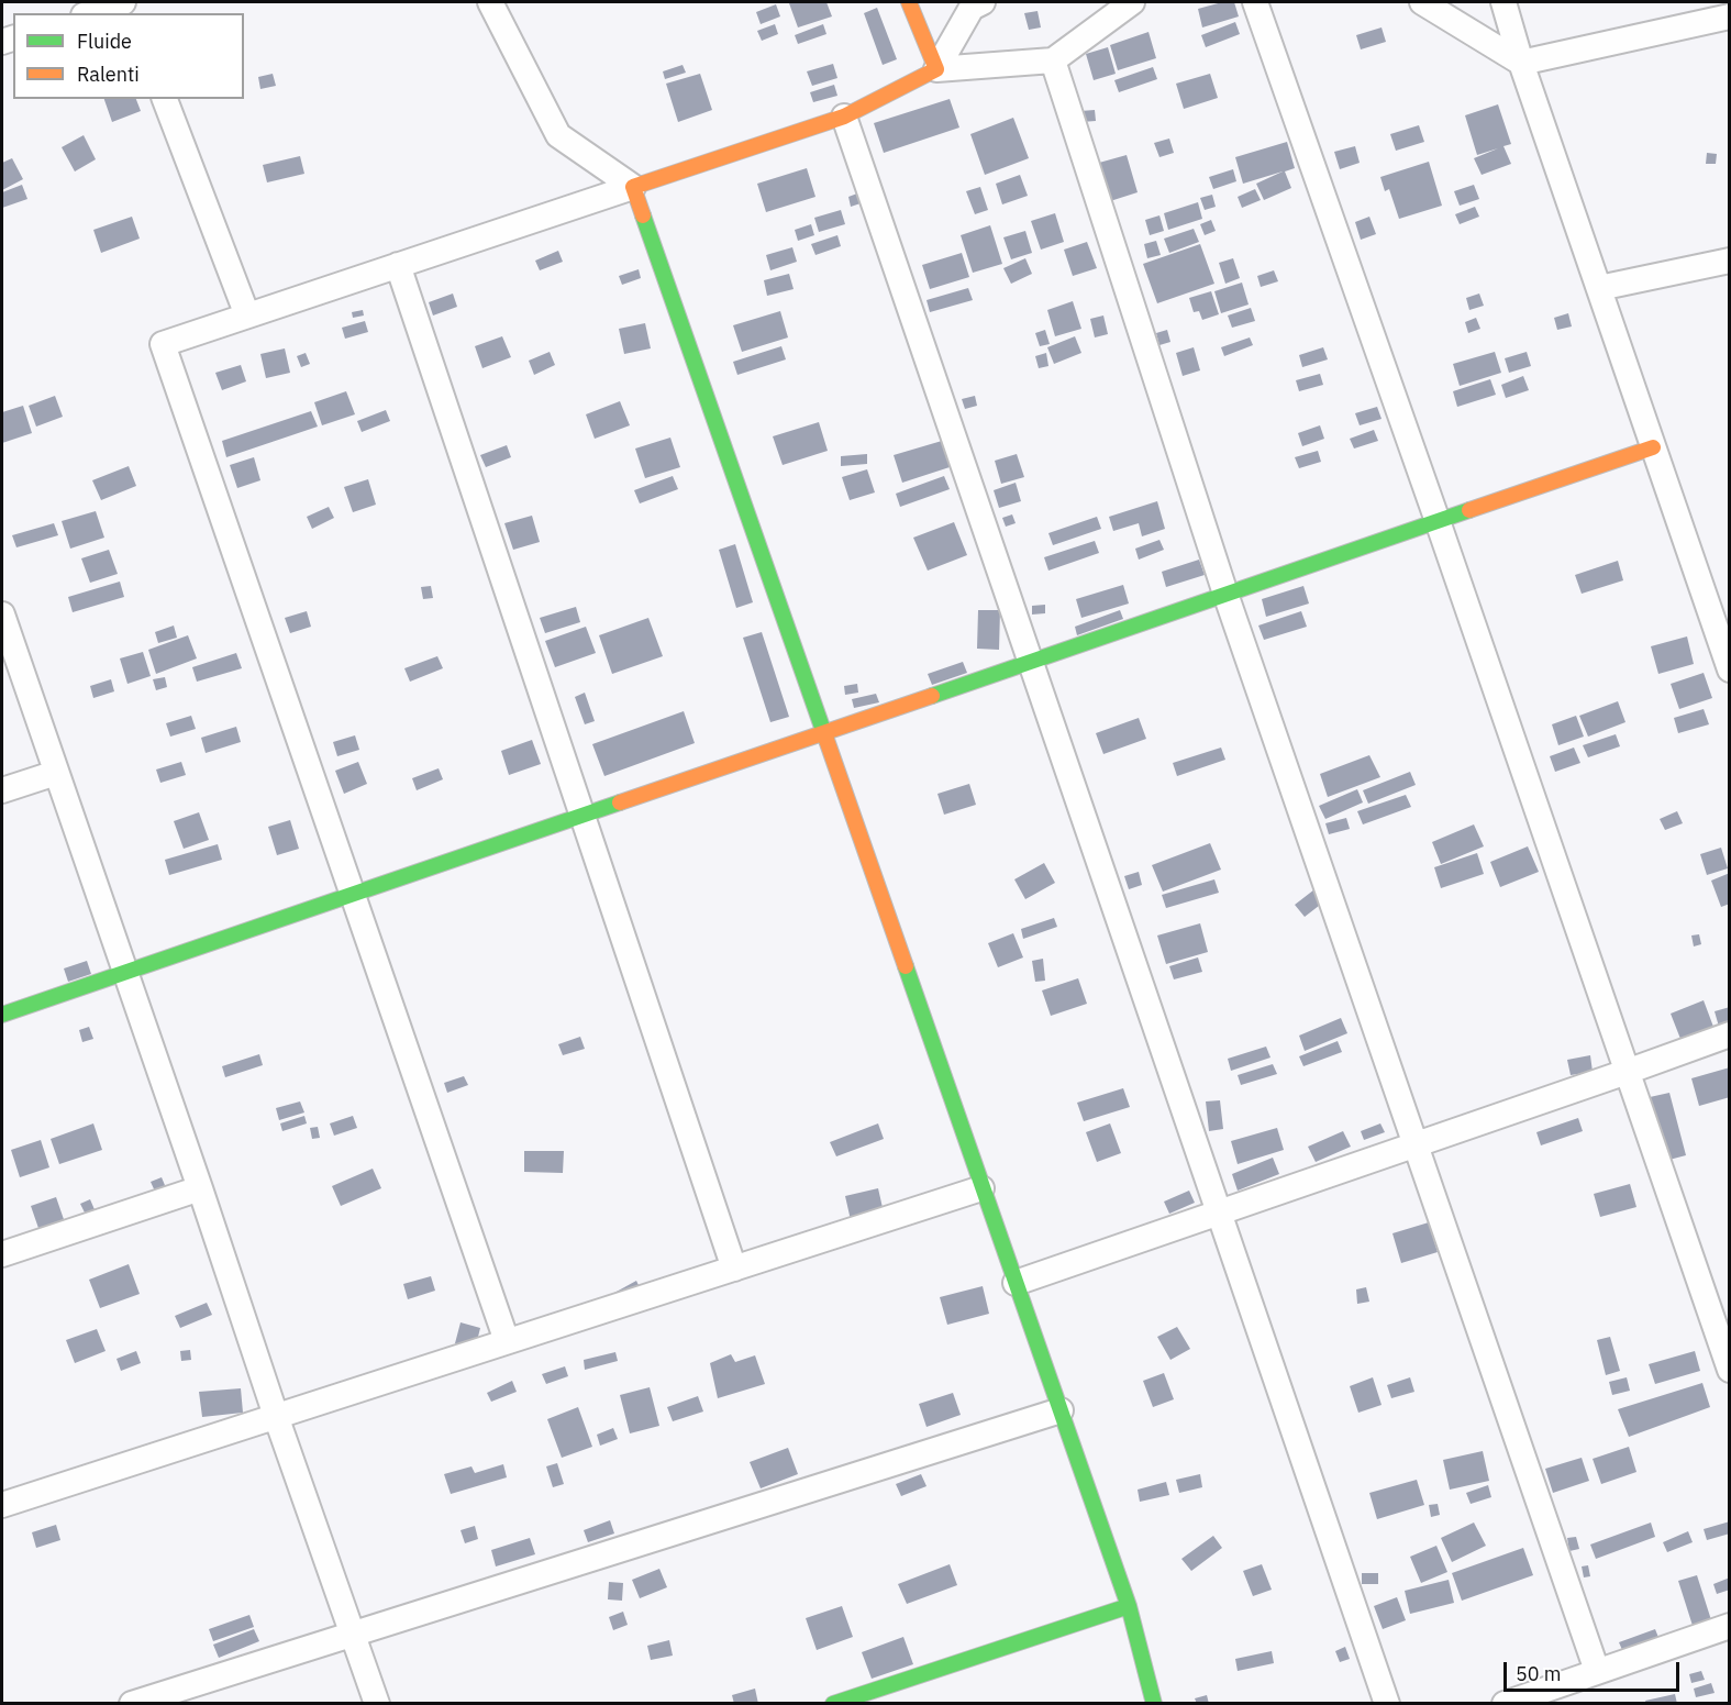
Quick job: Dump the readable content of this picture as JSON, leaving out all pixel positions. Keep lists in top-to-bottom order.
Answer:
{
  "legend": ["Fluide", "Ralenti"],
  "scale_bar": "50 m"
}
